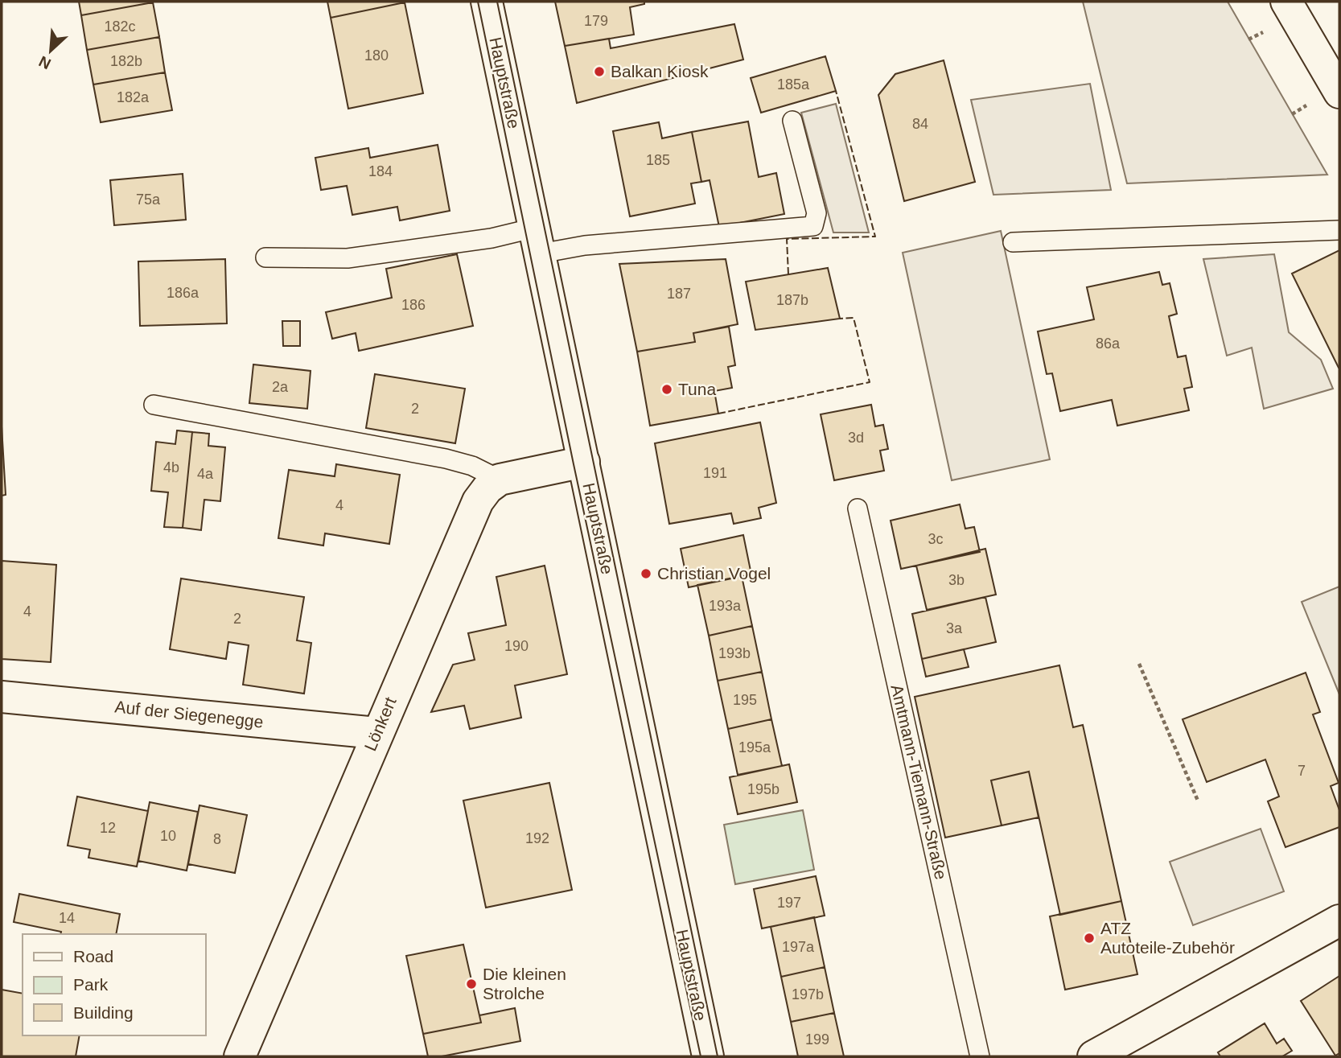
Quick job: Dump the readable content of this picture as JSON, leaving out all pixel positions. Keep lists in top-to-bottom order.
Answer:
{
  "streets": {
    "street": ["Hauptstraße", "Auf der Siegenegge", "Lönkert"],
    "lane": ["Amtmann-Tiemann-Straße"]
  },
  "crossings": [
    ["Auf der Siegenegge", "Lönkert"]
  ],
  "places": [
    "Balkan Kiosk",
    "Tuna",
    "Christian Vogel",
    "ATZ Autoteile-Zubehör",
    "Die kleinen Strolche"
  ],
  "house_numbers": [
    "179",
    "182c",
    "180",
    "182b",
    "185a",
    "182a",
    "84",
    "185",
    "184",
    "75a",
    "186a",
    "187",
    "187b",
    "186",
    "86a",
    "2a",
    "2",
    "3d",
    "4b",
    "191",
    "4a",
    "4",
    "3c",
    "3b",
    "193a",
    "4",
    "2",
    "3a",
    "190",
    "193b",
    "195",
    "195a",
    "7",
    "195b",
    "12",
    "10",
    "192",
    "8",
    "197",
    "14",
    "197a",
    "197b",
    "199"
  ],
  "legend": ["Road", "Park", "Building"],
  "north": "bottom left"
}
